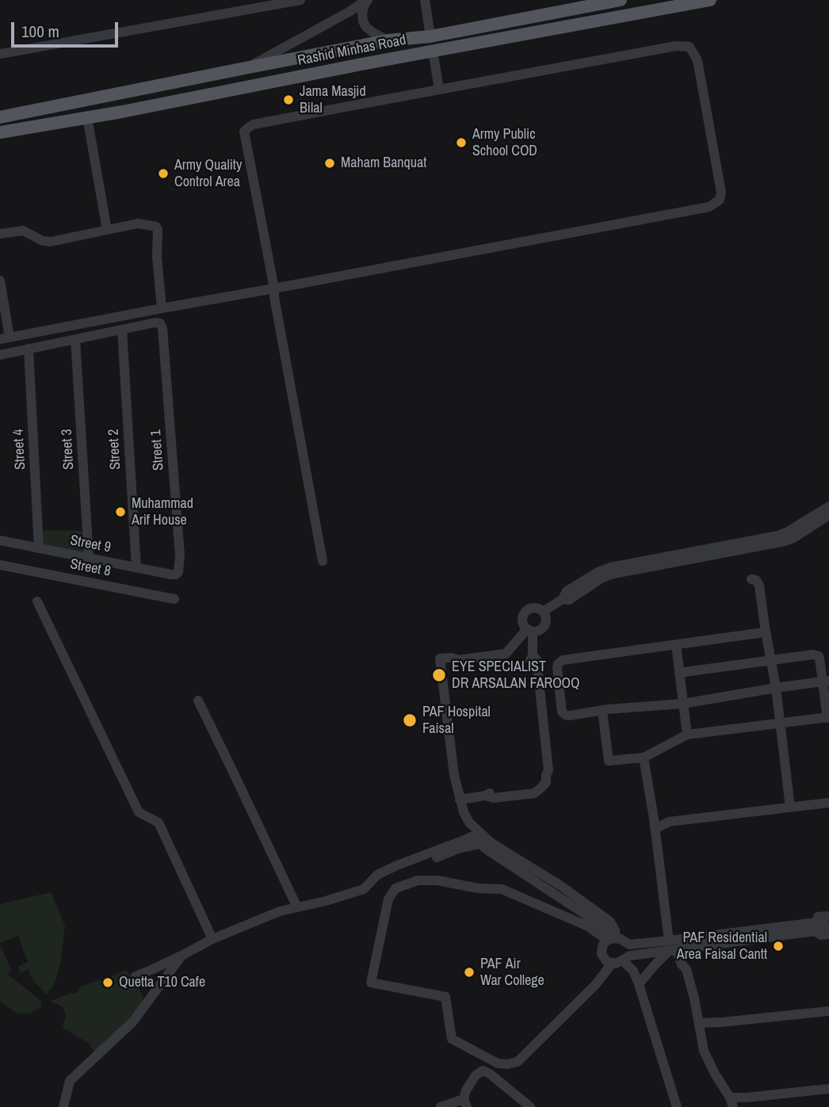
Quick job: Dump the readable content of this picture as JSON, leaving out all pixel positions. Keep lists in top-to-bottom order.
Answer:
{
  "streets": {
    "main road": ["Rashid Minhas Road"],
    "street": [
      "Street 4",
      "Street 3",
      "Street 2",
      "Street 1",
      "Street 9",
      "Street 8"
    ]
  },
  "crossings": [
    ["Street 4", "Street 9"],
    ["Street 3", "Street 9"],
    ["Street 2", "Street 1"],
    ["Street 2", "Street 9"],
    ["Street 1", "Street 9"]
  ],
  "places": [
    "Jama Masjid Bilal",
    "Army Public School COD",
    "Maham Banquat",
    "Army Quality Control Area",
    "Muhammad Arif House",
    "EYE SPECIALIST DR ARSALAN FAROOQ",
    "PAF Hospital Faisal",
    "PAF Residential Area Faisal Cantt",
    "PAF Air War College",
    "Quetta T10 Cafe"
  ],
  "scale_bar": "100 m"
}
